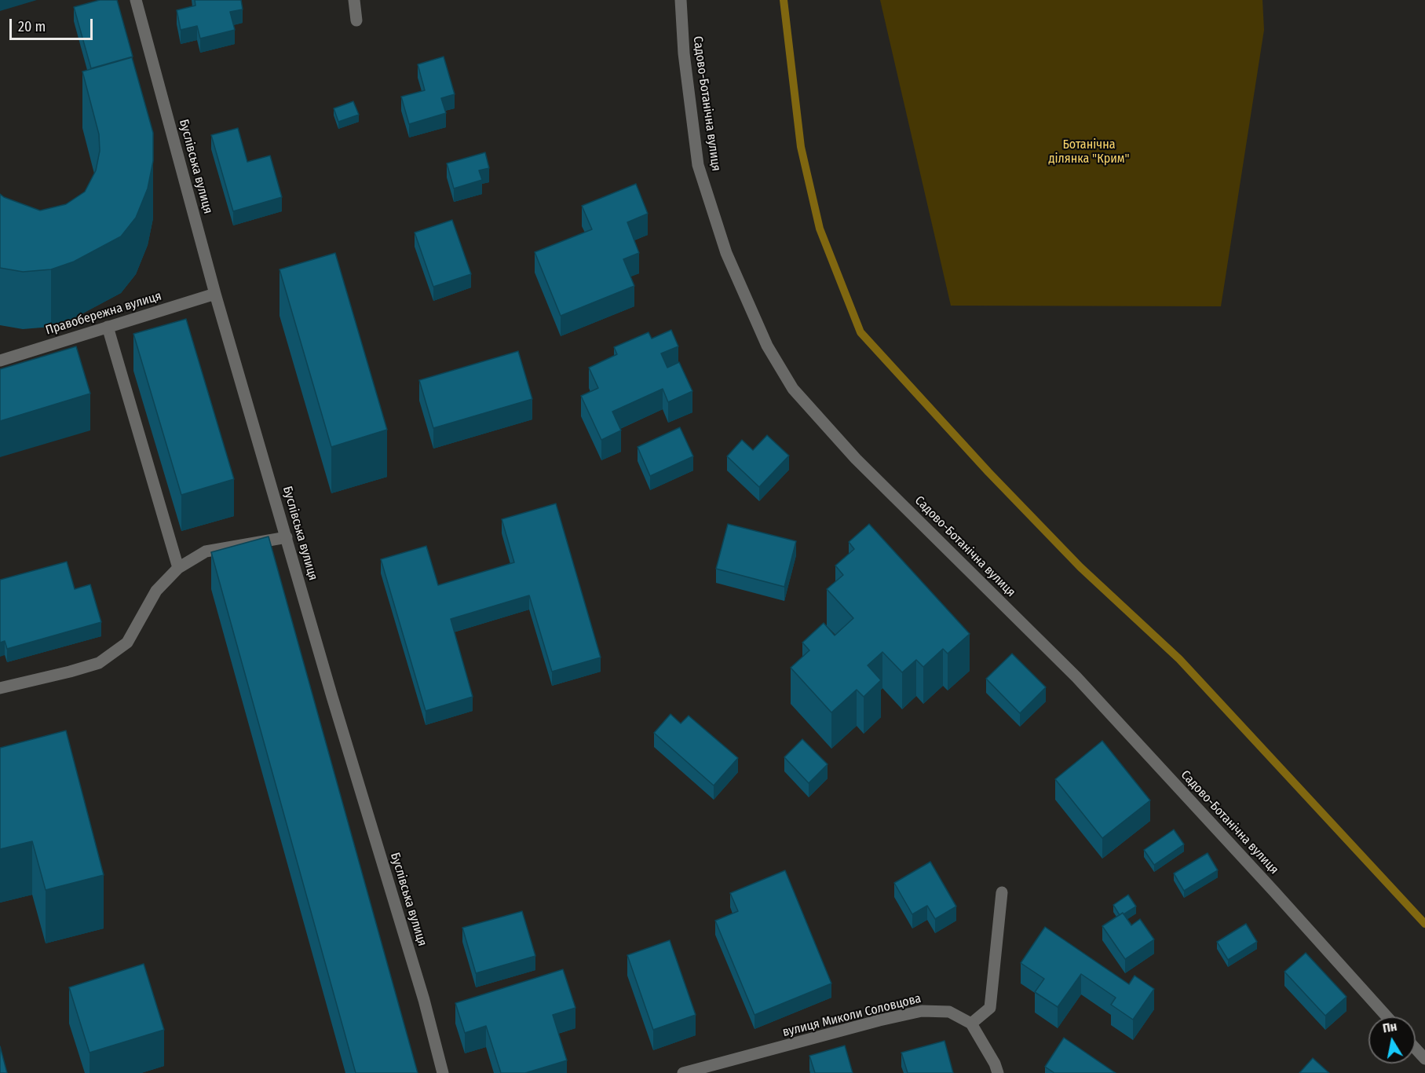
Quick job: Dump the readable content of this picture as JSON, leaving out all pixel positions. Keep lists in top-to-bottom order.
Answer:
{
  "streets": {
    "street": [
      "Садово-Ботанічна вулиця",
      "Буслівська вулиця",
      "Правобережна вулиця",
      "вулиця Миколи Соловцова"
    ]
  },
  "crossings": [
    ["Буслівська вулиця", "Правобережна вулиця"]
  ],
  "parks": ["Ботанічна ділянка \"Крим\""],
  "scale_bar": "20 m",
  "north": "top"
}
